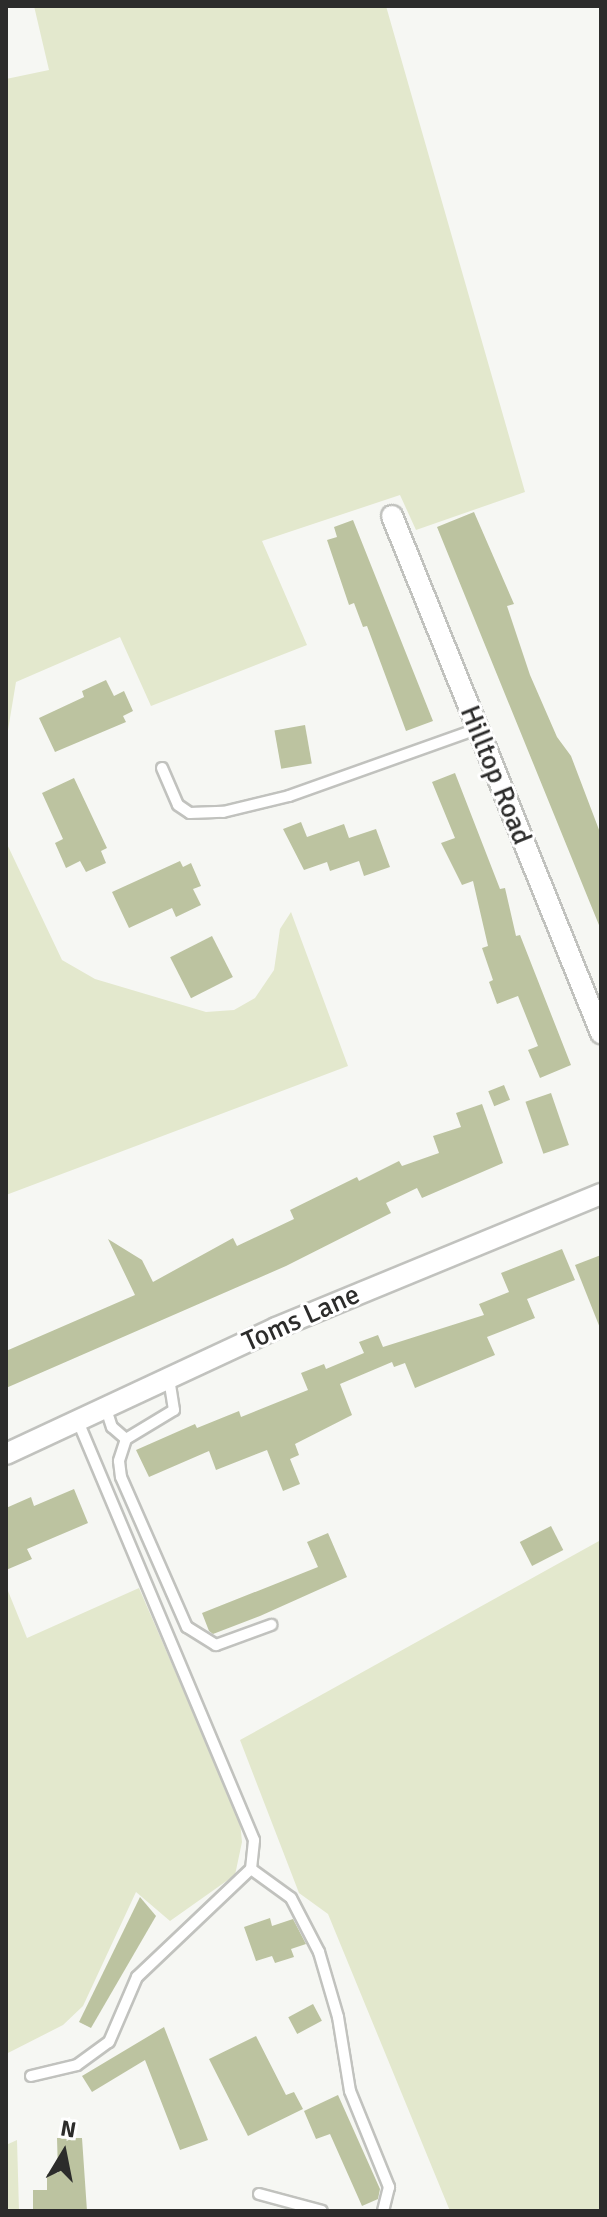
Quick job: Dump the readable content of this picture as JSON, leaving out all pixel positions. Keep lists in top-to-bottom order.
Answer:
{
  "streets": {
    "street": ["Hilltop Road", "Toms Lane"]
  },
  "north": "top"
}
